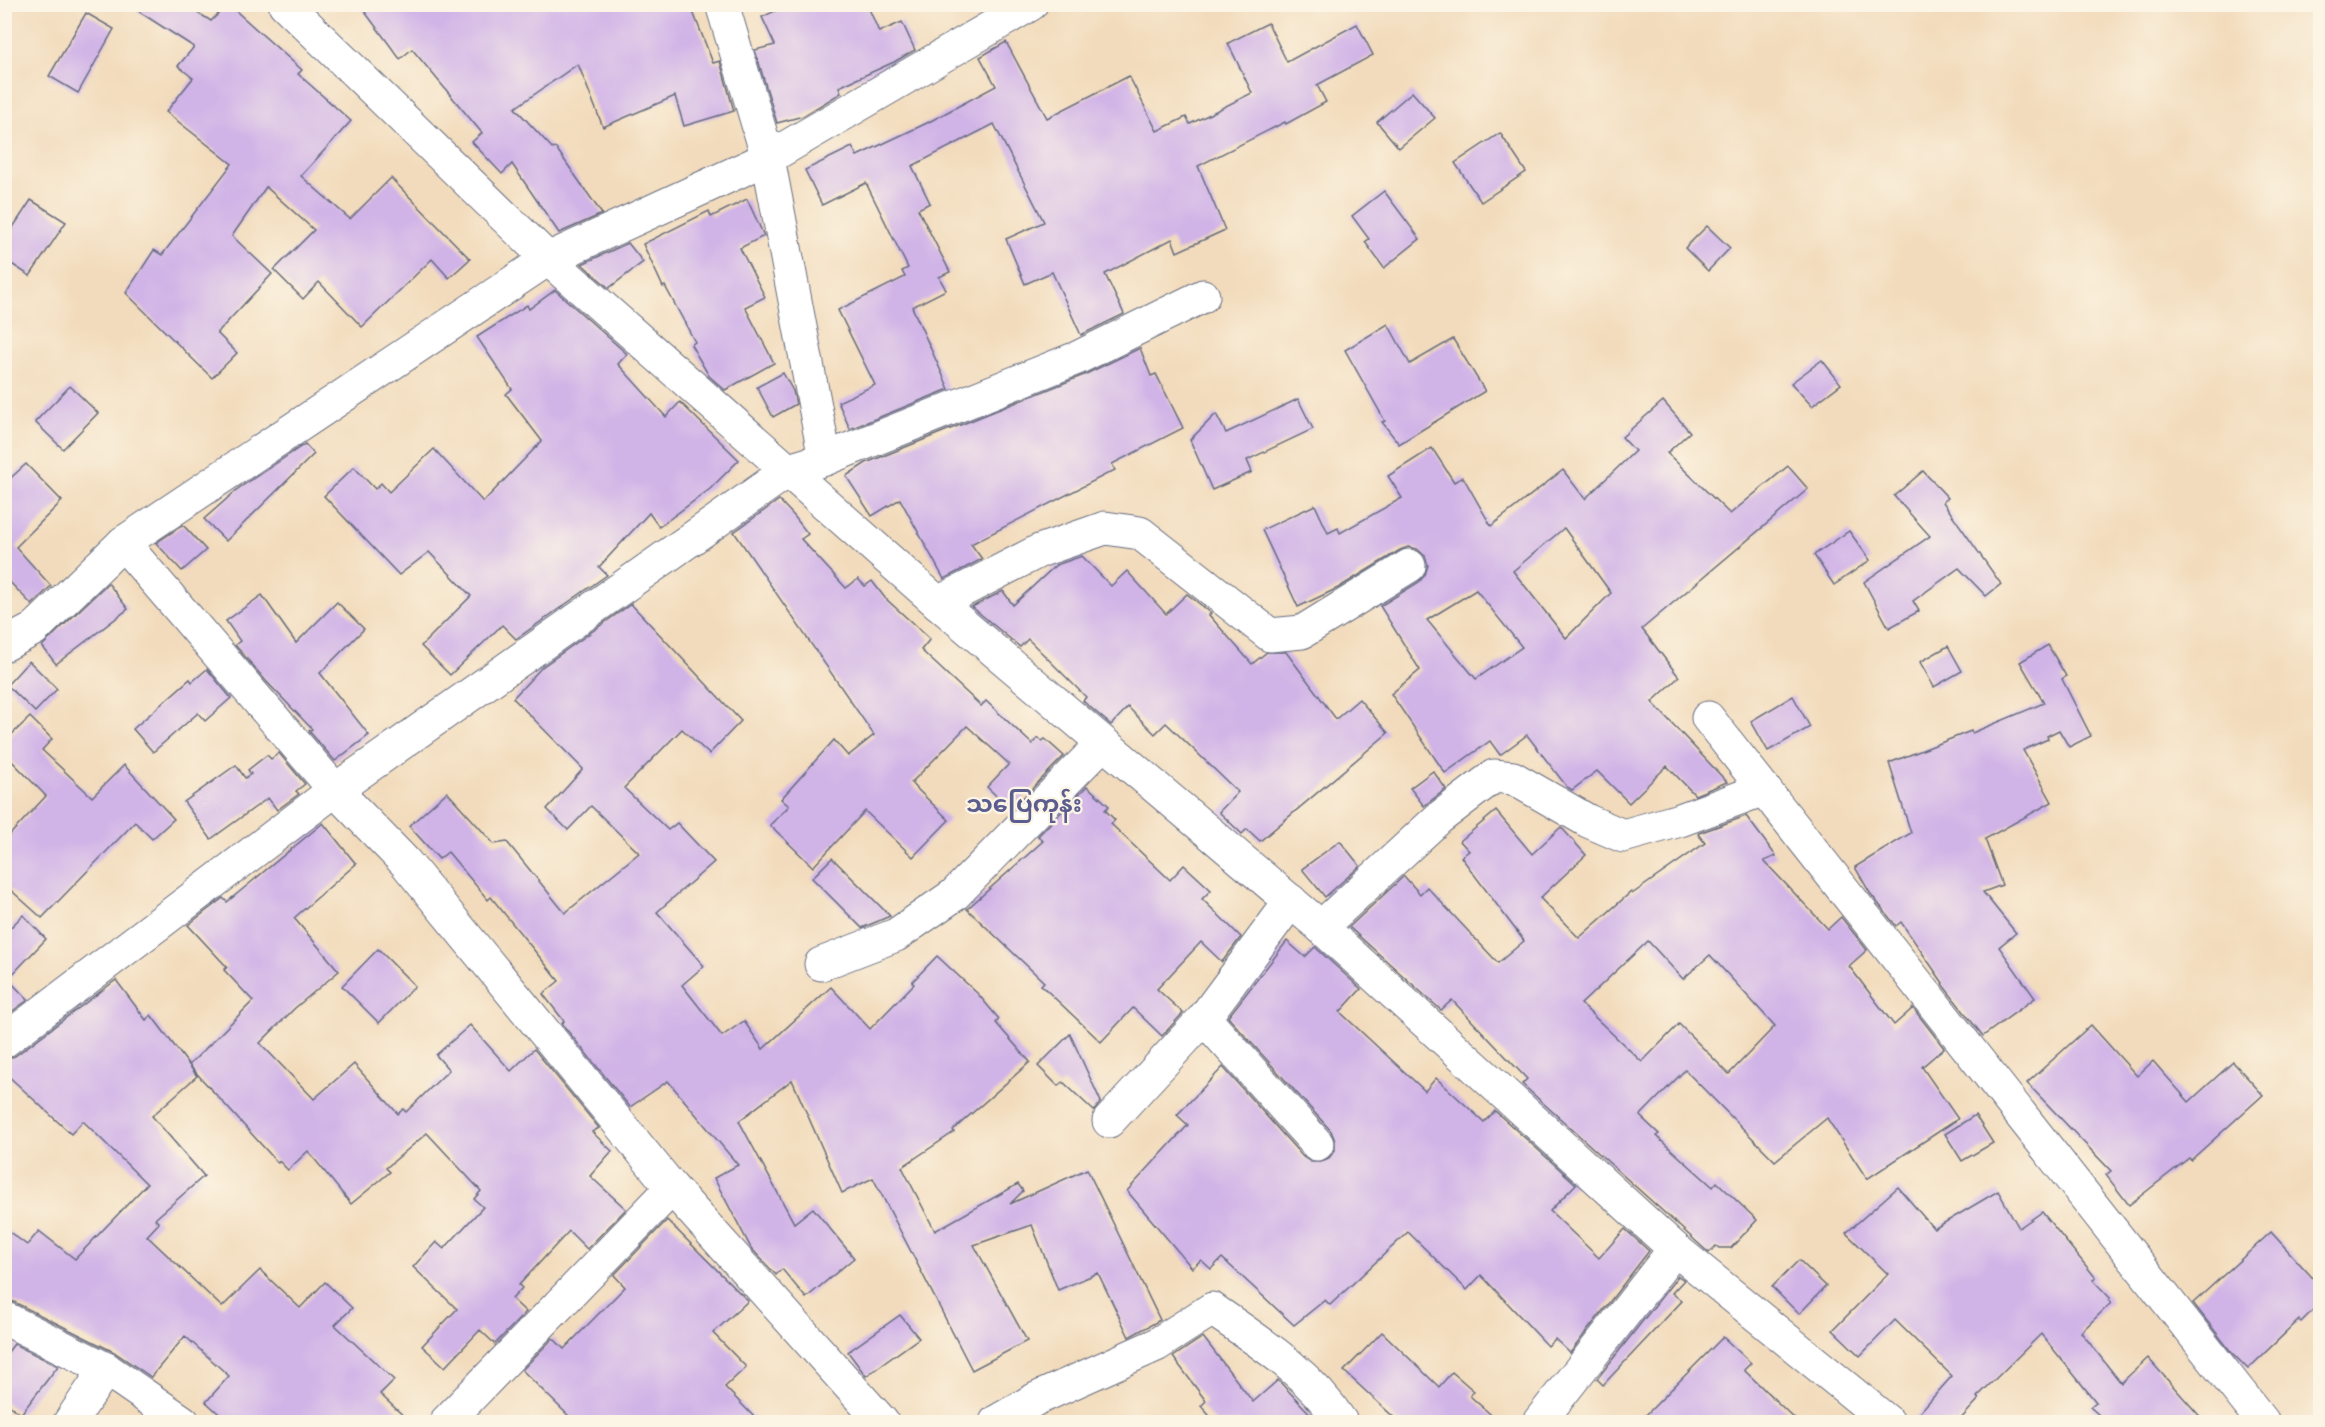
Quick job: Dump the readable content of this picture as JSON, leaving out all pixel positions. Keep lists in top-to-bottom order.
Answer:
{
  "districts": ["သပြေကုန်း"]
}
